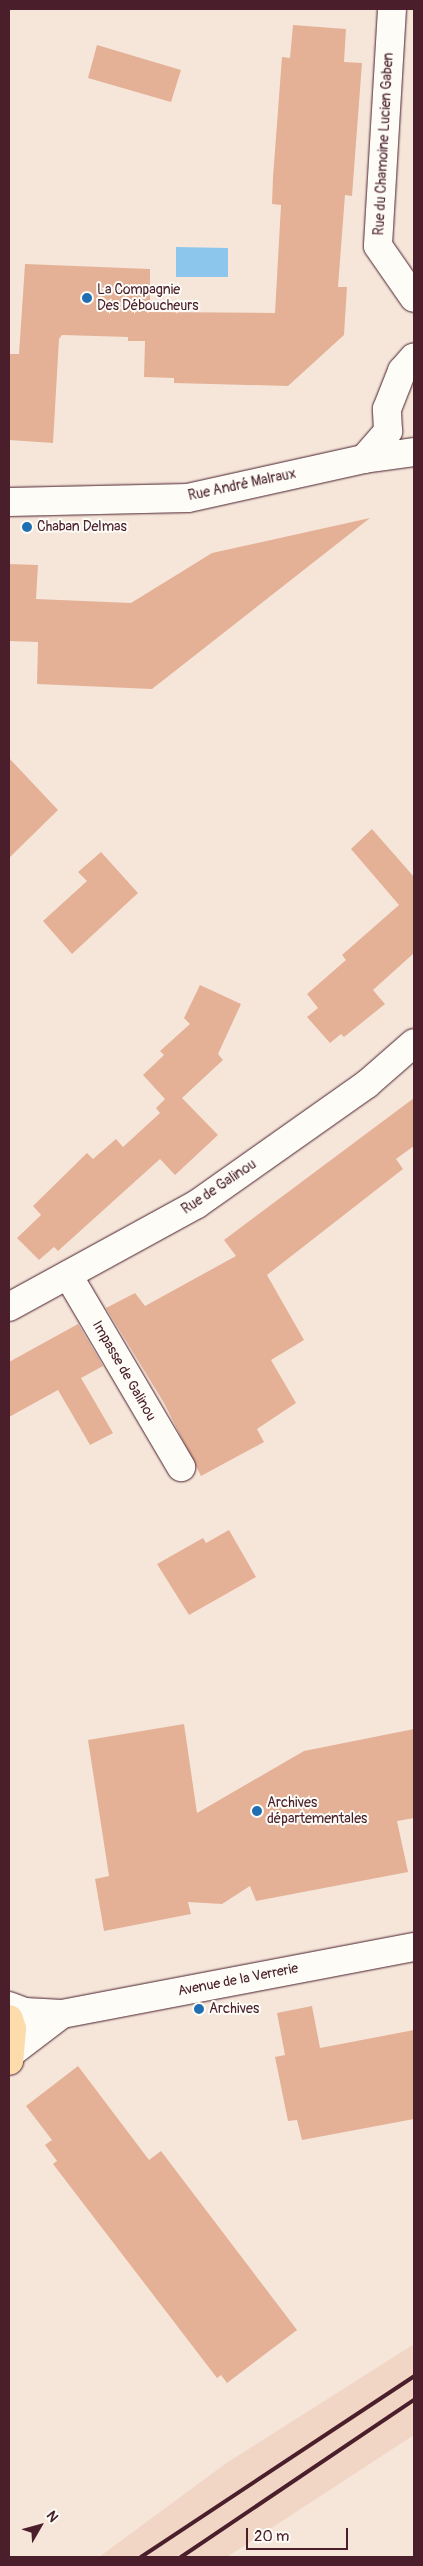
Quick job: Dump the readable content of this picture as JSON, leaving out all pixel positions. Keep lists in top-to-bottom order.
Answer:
{
  "streets": {
    "street": [
      "Rue du Chamoine Lucien Gaben",
      "Rue André Malraux",
      "Rue de Galinou",
      "Impasse de Galinou",
      "Avenue de la Verrerie"
    ]
  },
  "crossings": [
    ["Rue de Galinou", "Impasse de Galinou"]
  ],
  "places": [
    "La Compagnie Des Déboucheurs",
    "Chaban Delmas",
    "Archives départementales",
    "Archives"
  ],
  "scale_bar": "20 m",
  "north": "top right"
}
